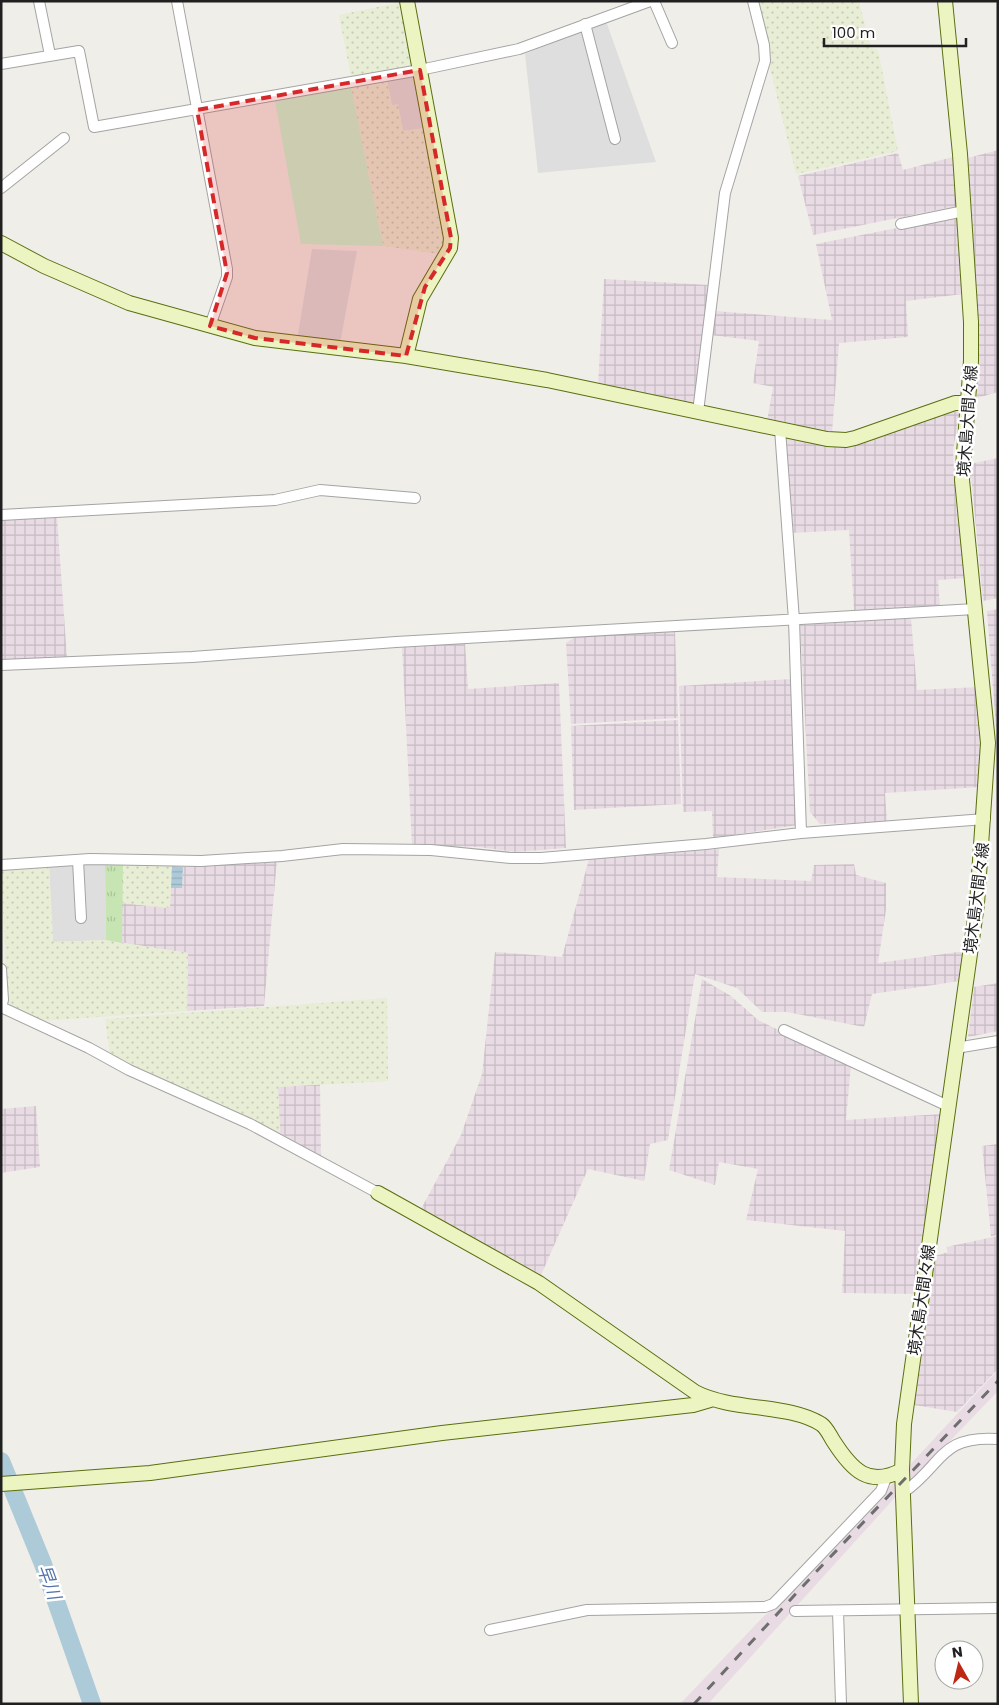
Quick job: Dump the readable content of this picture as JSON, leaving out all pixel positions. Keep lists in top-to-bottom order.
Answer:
{
  "streets": {
    "street": ["境木島大間々線"]
  },
  "water": ["早川"],
  "scale_bar": "100 m",
  "north": "top"
}
